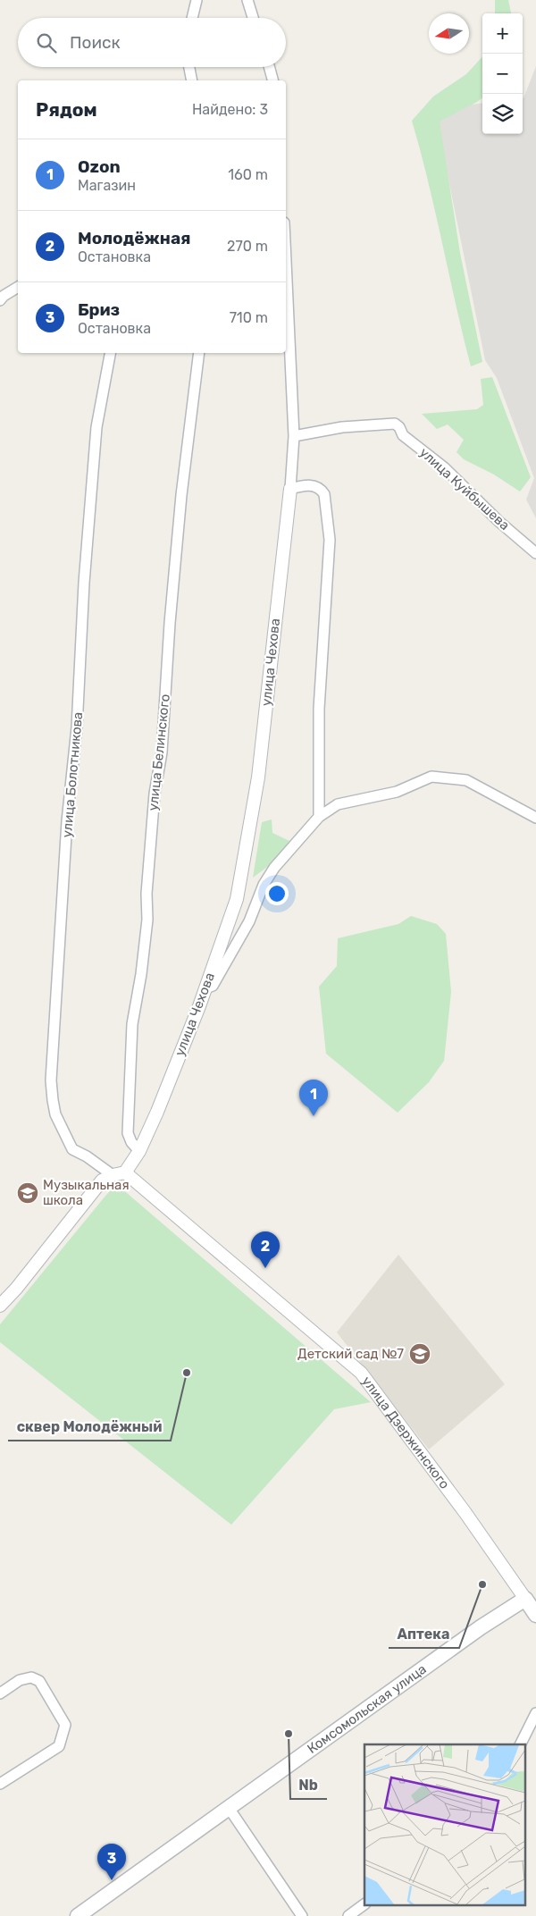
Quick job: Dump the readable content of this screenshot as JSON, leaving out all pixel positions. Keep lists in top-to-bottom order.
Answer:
{
  "streets": {
    "main road": ["Комсомольская улица"],
    "street": [
      "улица Куйбышева",
      "улица Чехова",
      "улица Белинского",
      "улица Болотникова",
      "улица Дзержинского"
    ]
  },
  "crossings": [
    ["улица Чехова", "улица Белинского"],
    ["улица Чехова", "улица Болотникова"],
    ["улица Чехова", "улица Дзержинского"],
    ["улица Болотникова", "улица Дзержинского"],
    ["улица Дзержинского", "Комсомольская улица"]
  ],
  "places": {
    "school or university": ["Музыкальная школа", "Детский сад №7"],
    "other": ["сквер Молодёжный", "Аптека", "Nb"]
  },
  "north": "left",
  "page": {
    "map_buttons": ["+", "−"],
    "search": "Поиск",
    "heading": ["Рядом", "Найдено: 3"],
    "list": [
      {
        "mark": "1",
        "name": "Ozon",
        "note": "Магазин",
        "value": "160 m"
      },
      {
        "mark": "2",
        "name": "Молодёжная",
        "note": "Остановка",
        "value": "270 m"
      },
      {
        "mark": "3",
        "name": "Бриз",
        "note": "Остановка",
        "value": "710 m"
      }
    ],
    "pins": ["1", "2", "3"]
  }
}
